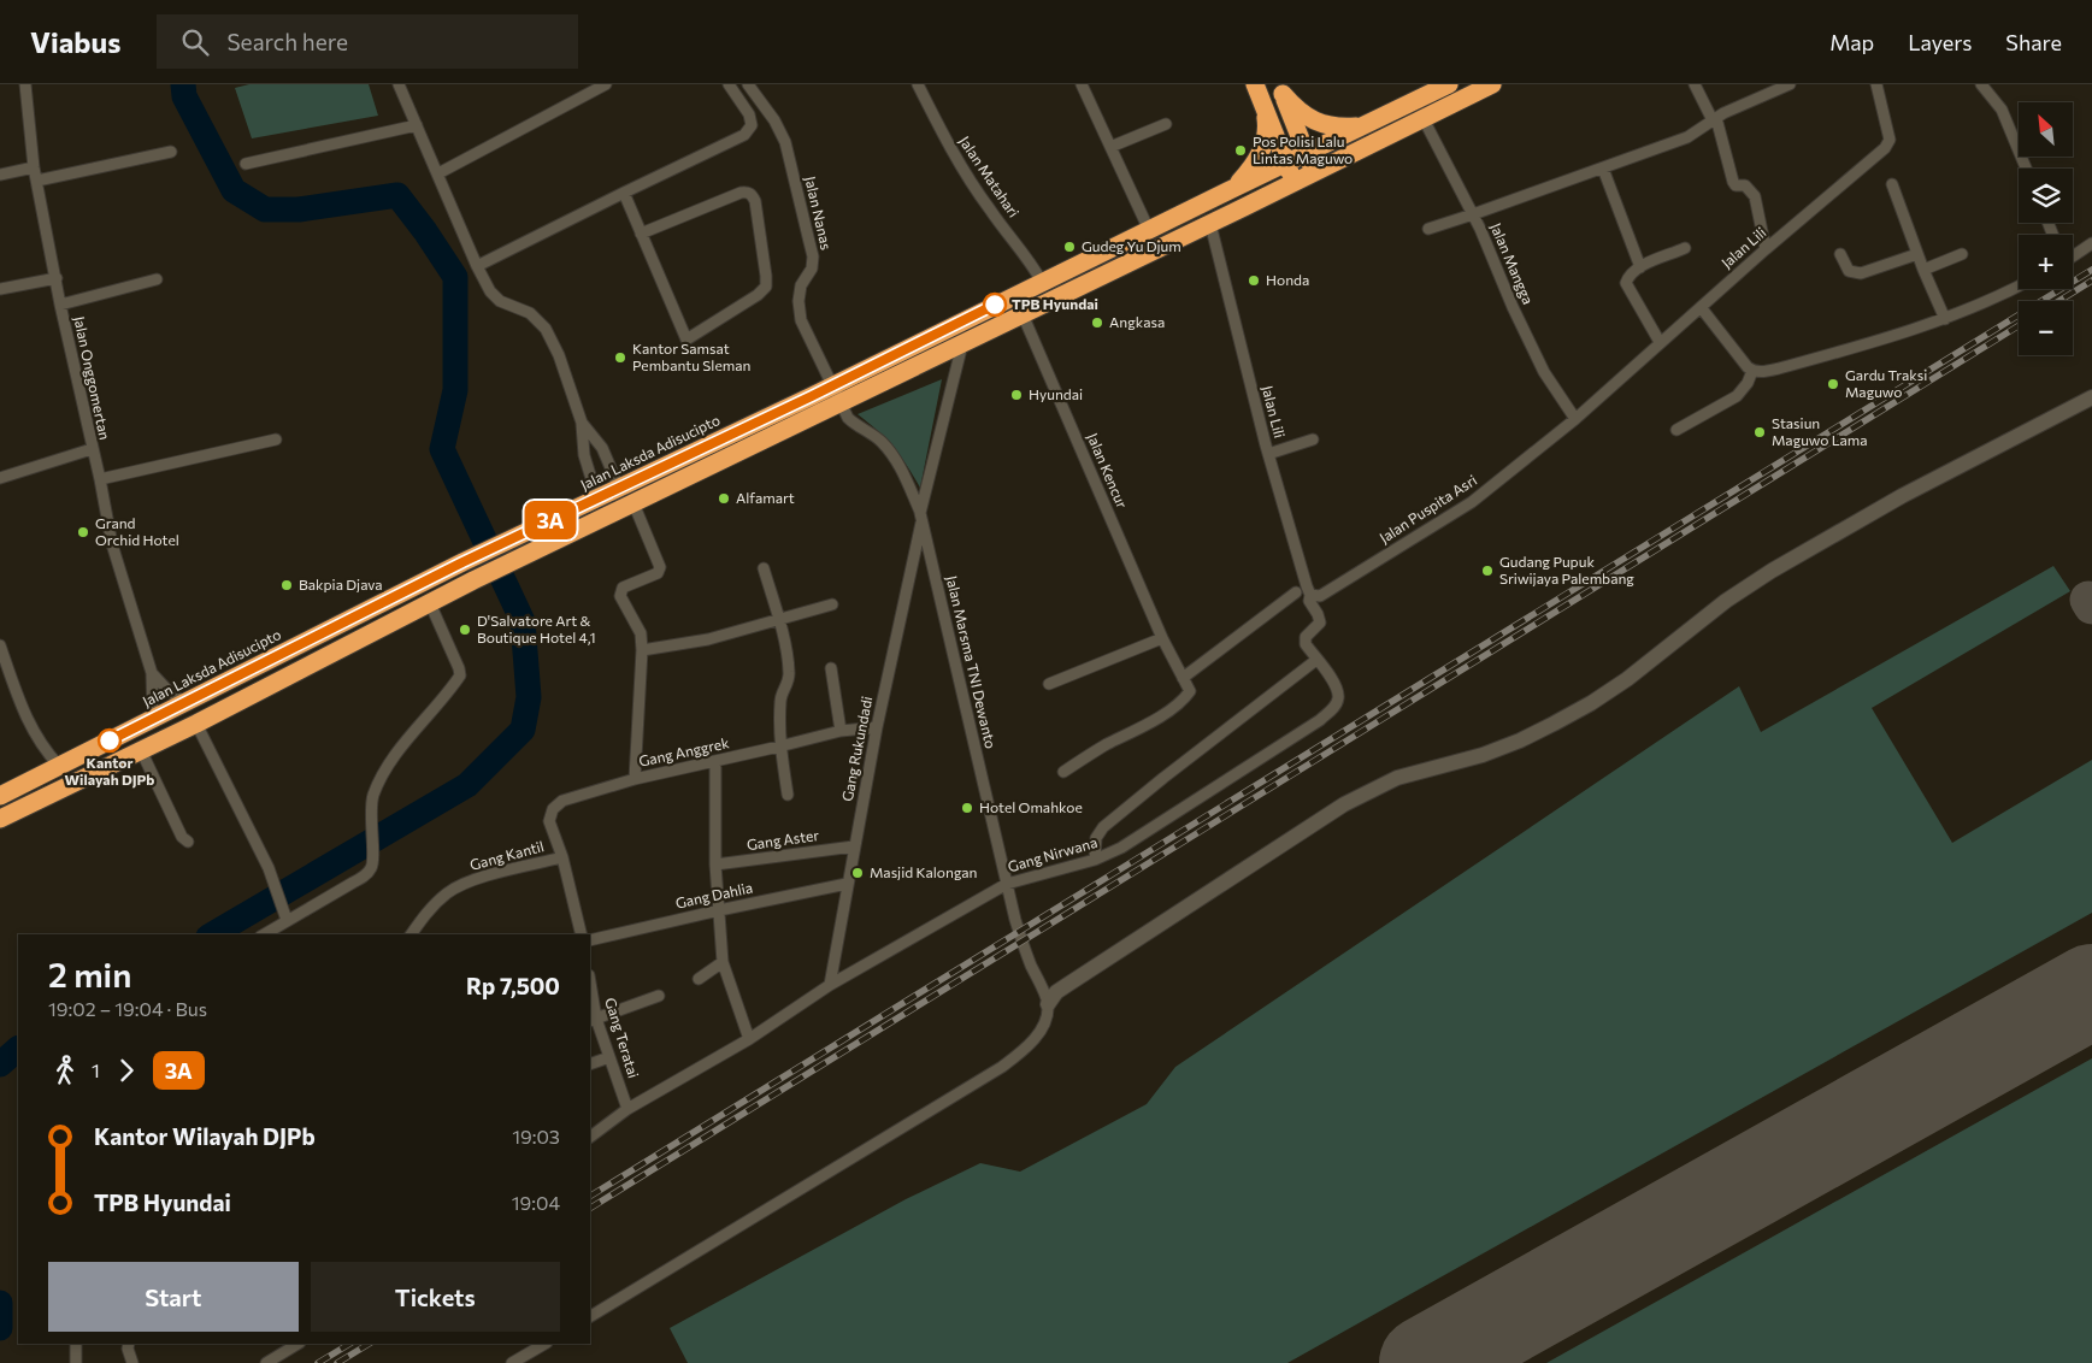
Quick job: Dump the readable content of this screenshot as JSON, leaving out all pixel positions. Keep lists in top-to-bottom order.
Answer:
{
  "streets": {
    "highway": ["Jalan Laksda Adisucipto"],
    "street": [
      "Jalan Matahari",
      "Jalan Nanas",
      "Jalan Lili",
      "Jalan Mangga",
      "Jalan Onggomertan",
      "Jalan Kencur",
      "Jalan Puspita Asri",
      "Jalan Marsma TNI Dewanto",
      "Gang Rukundadi",
      "Gang Anggrek",
      "Gang Aster",
      "Gang Nirwana",
      "Gang Kantil",
      "Gang Dahlia",
      "Gang Teratai"
    ]
  },
  "crossings": [
    ["Jalan Matahari", "Jalan Laksda Adisucipto"],
    ["Jalan Nanas", "Jalan Laksda Adisucipto"],
    ["Jalan Nanas", "Jalan Marsma TNI Dewanto"],
    ["Jalan Nanas", "Gang Rukundadi"],
    ["Jalan Lili", "Jalan Mangga"],
    ["Jalan Lili", "Jalan Puspita Asri"],
    ["Jalan Lili", "Gang Nirwana"],
    ["Jalan Mangga", "Jalan Puspita Asri"],
    ["Jalan Puspita Asri", "Gang Nirwana"],
    ["Jalan Marsma TNI Dewanto", "Gang Rukundadi"],
    ["Jalan Marsma TNI Dewanto", "Gang Nirwana"],
    ["Gang Rukundadi", "Gang Anggrek"],
    ["Gang Rukundadi", "Gang Aster"],
    ["Gang Rukundadi", "Gang Nirwana"],
    ["Gang Rukundadi", "Gang Dahlia"],
    ["Gang Anggrek", "Gang Kantil"],
    ["Gang Nirwana", "Gang Teratai"]
  ],
  "places": [
    "Pos Polisi Lalu Lintas Maguwo",
    "Gudeg Yu Djum",
    "Honda",
    "TPB Hyundai",
    "Angkasa",
    "Kantor Samsat Pembantu Sleman",
    "Gardu Traksi Maguwo",
    "Hyundai",
    "Stasiun Maguwo Lama",
    "Alfamart",
    "Grand Orchid Hotel",
    "Gudang Pupuk Sriwijaya Palembang",
    "Bakpia Djava",
    "D'Salvatore Art & Boutique Hotel 4,1",
    "Kantor Wilayah DJPb",
    "Hotel Omahkoe",
    "Masjid Kalongan"
  ],
  "lines": ["bus line 3A"],
  "north": "top left",
  "page": {
    "header": "Viabus",
    "search": "Search here",
    "nav": ["Map", "Layers", "Share"],
    "on_map": "3A",
    "map_buttons": ["+", "−"],
    "heading": ["2 min", "19:02 – 19:04 · Bus", "Rp 7,500"],
    "legs": ["1", "3A"],
    "list": [
      {
        "name": "Kantor Wilayah DJPb",
        "value": "19:03"
      },
      {
        "name": "TPB Hyundai",
        "value": "19:04"
      }
    ],
    "buttons": ["Start", "Tickets"]
  }
}
